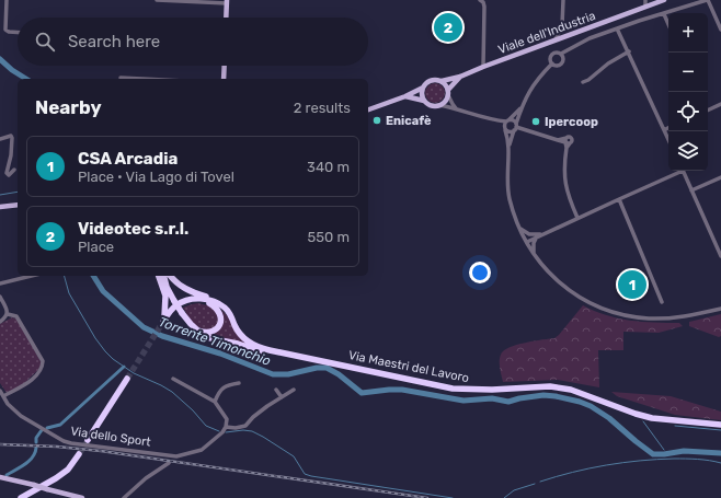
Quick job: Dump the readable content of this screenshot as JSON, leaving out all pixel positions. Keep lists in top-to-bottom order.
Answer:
{
  "streets": {
    "highway": ["Via Maestri del Lavoro"],
    "main road": ["Viale dell'Industria"],
    "street": ["Via dello Sport"]
  },
  "water": ["Torrente Timonchio"],
  "places": ["Enicafè", "Ipercoop"],
  "page": {
    "pins": ["2", "1"],
    "map_buttons": ["+", "−"],
    "search": "Search here",
    "heading": ["Nearby", "2 results"],
    "list": [
      {
        "mark": "1",
        "name": "CSA Arcadia",
        "note": "Place · Via Lago di Tovel",
        "value": "340 m"
      },
      {
        "mark": "2",
        "name": "Videotec s.r.l.",
        "note": "Place",
        "value": "550 m"
      }
    ]
  }
}
